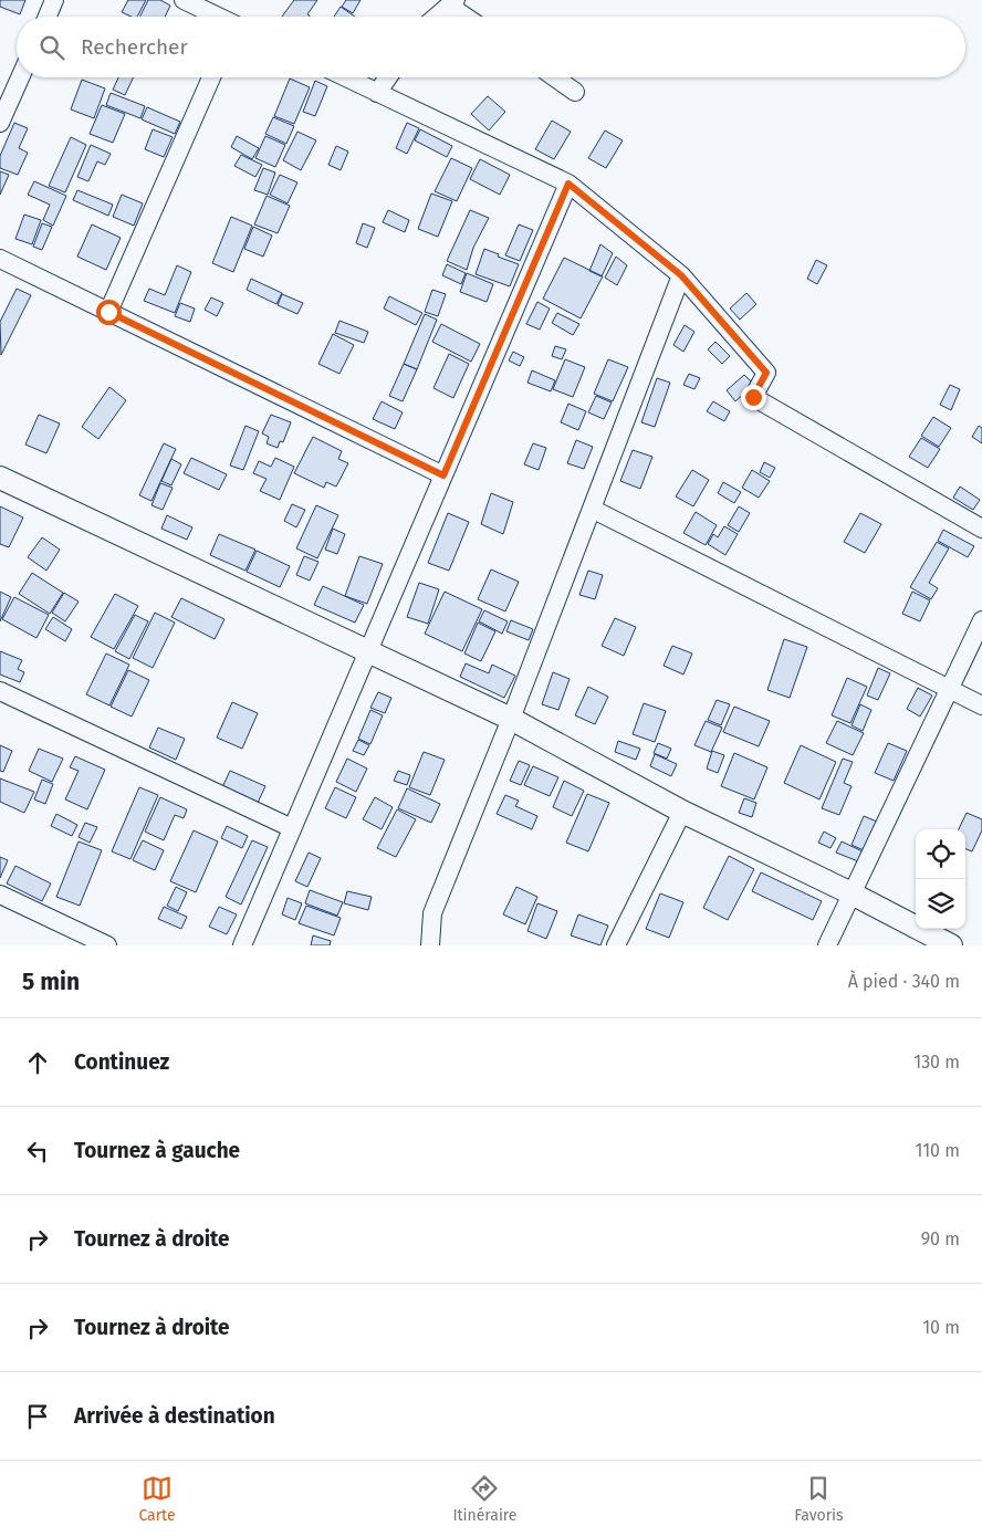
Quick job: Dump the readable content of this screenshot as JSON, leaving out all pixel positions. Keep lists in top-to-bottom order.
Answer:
{
  "page": {
    "search": "Rechercher",
    "heading": ["5 min", "À pied · 340 m"],
    "list": [
      ["Continuez", "130 m"],
      ["Tournez à gauche", "110 m"],
      ["Tournez à droite", "90 m"],
      ["Tournez à droite", "10 m"],
      "Arrivée à destination"
    ],
    "nav": ["Carte", "Itinéraire", "Favoris"]
  }
}
